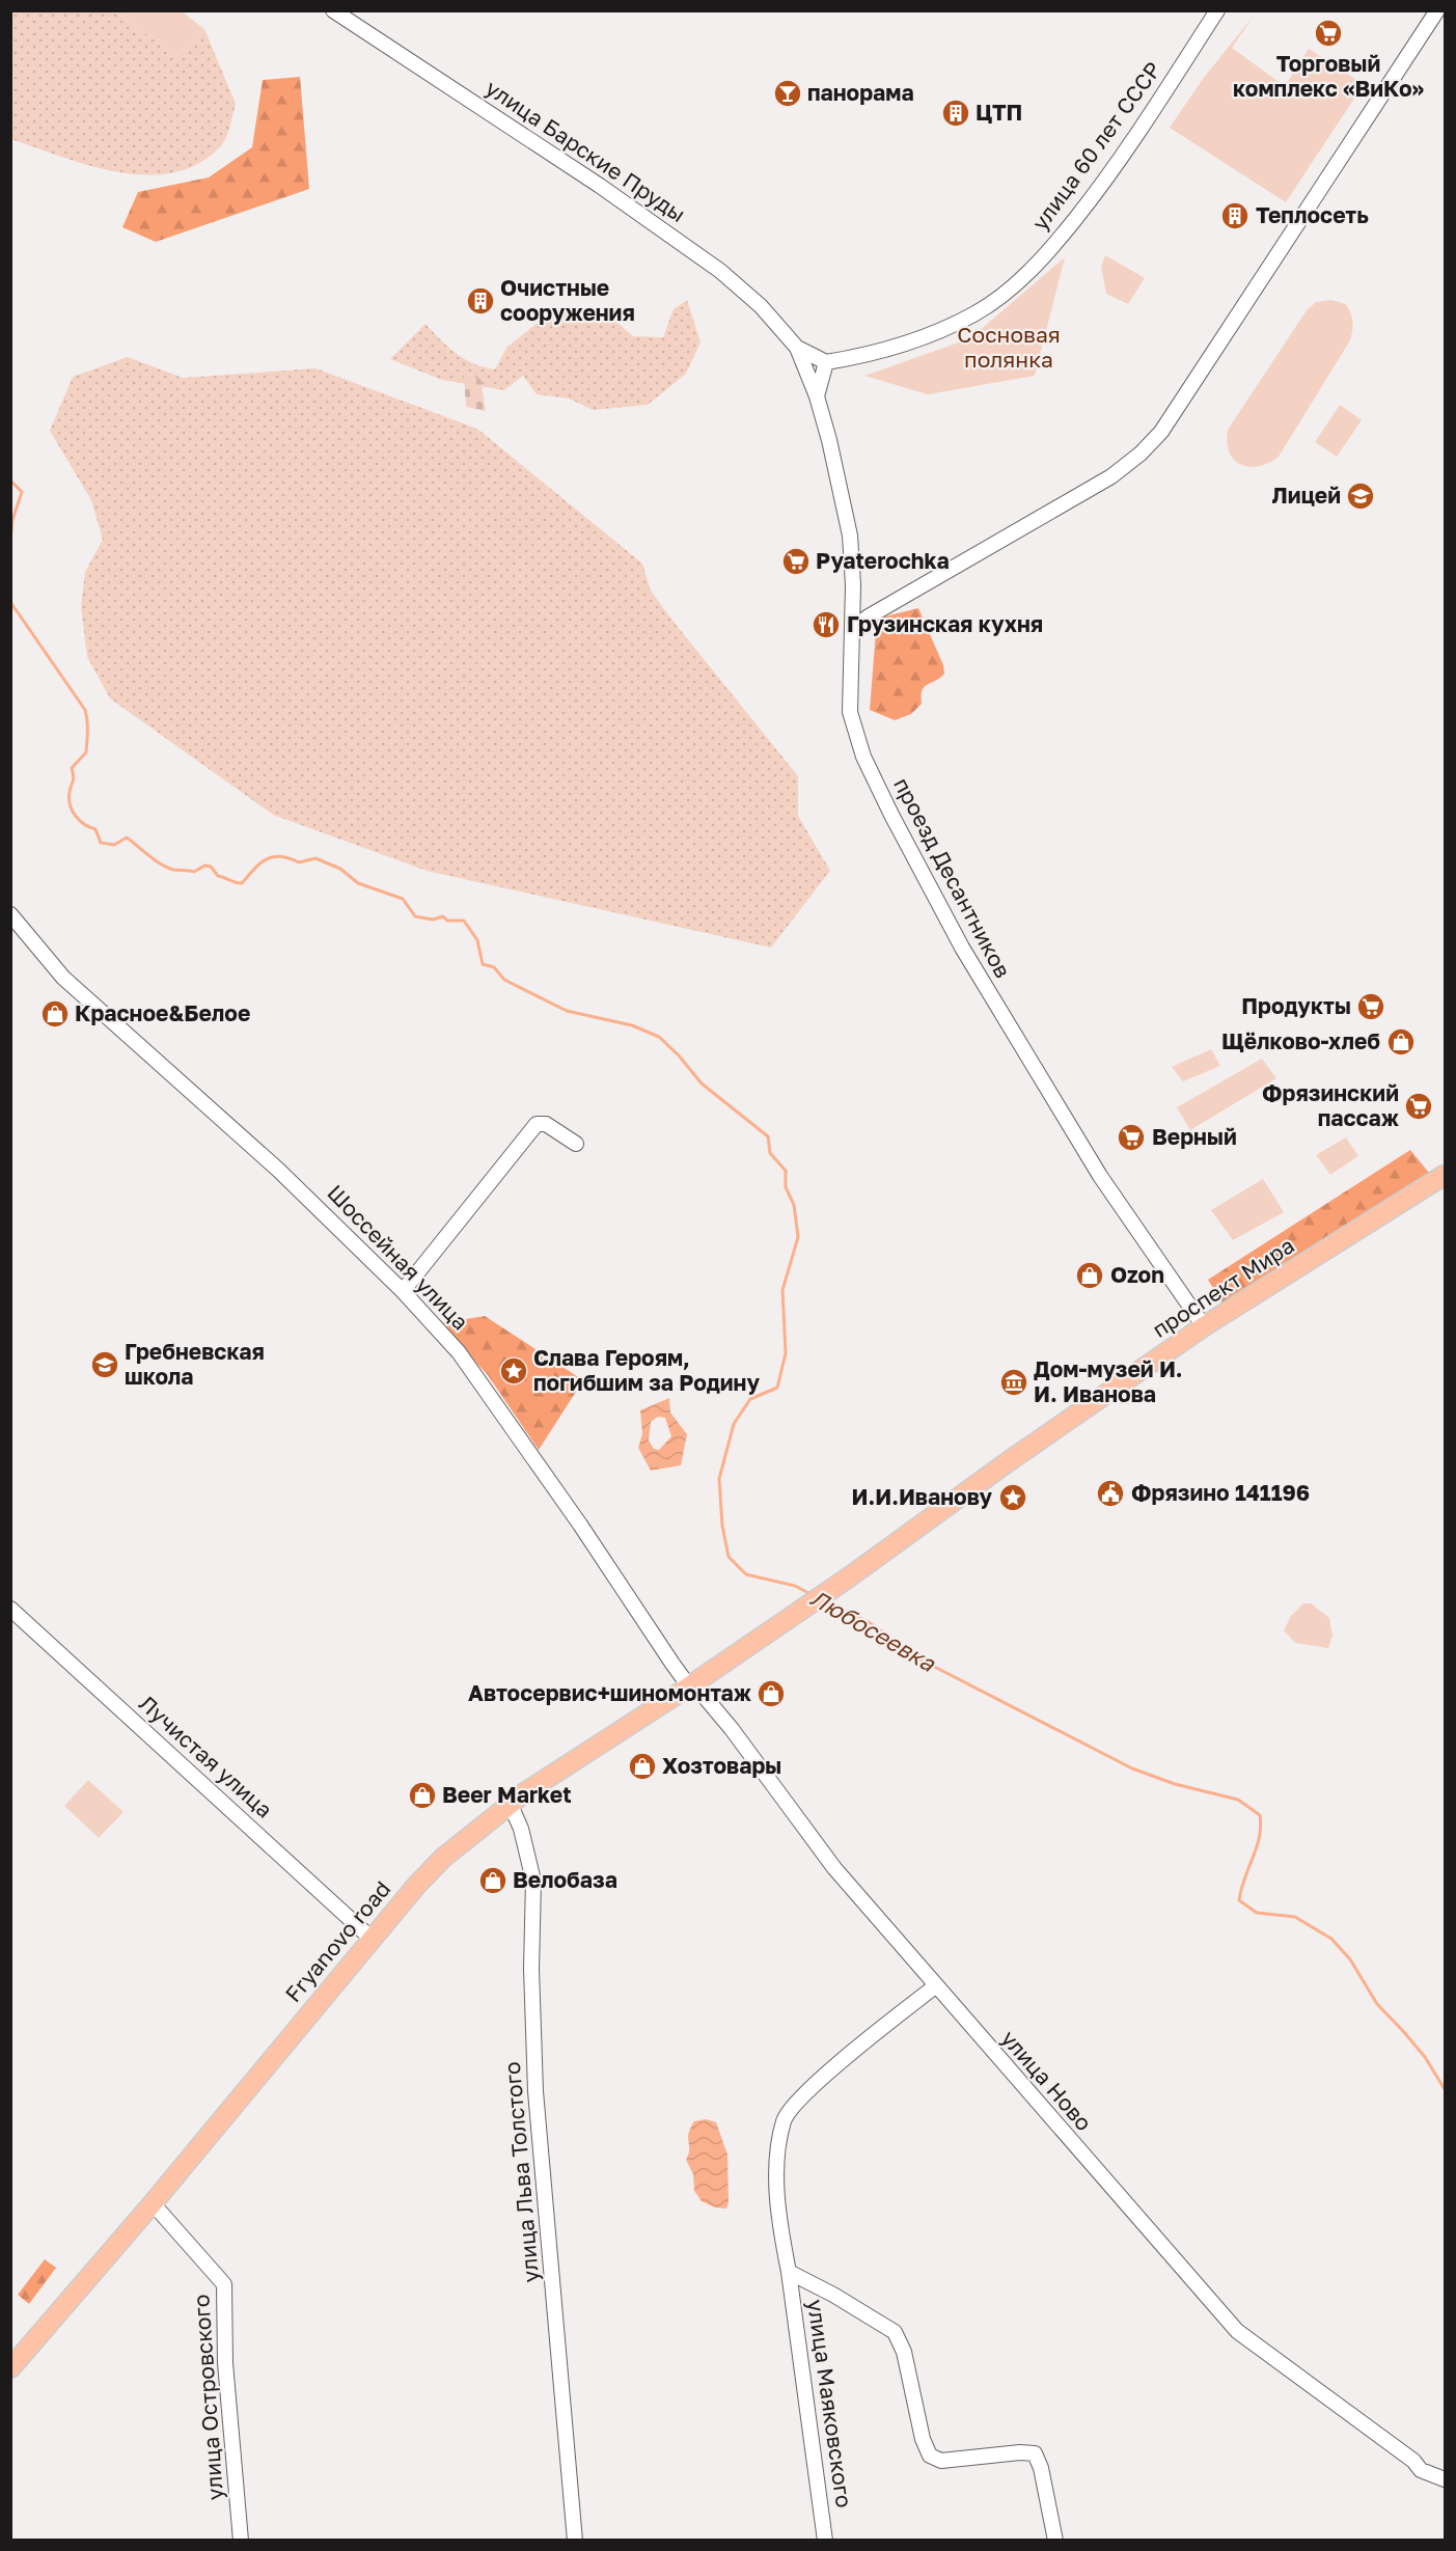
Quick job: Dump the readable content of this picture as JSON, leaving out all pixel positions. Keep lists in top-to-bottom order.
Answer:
{
  "streets": {
    "main road": ["проспект Мира", "Fryanovo road"],
    "street": [
      "улица 60 лет СССР",
      "улица Барские Пруды",
      "проезд Десантников",
      "Шоссейная улица",
      "Лучистая улица",
      "улица Ново",
      "улица Льва Толстого",
      "улица Островского",
      "улица Маяковского"
    ]
  },
  "crossings": [
    ["улица Барские Пруды", "проезд Десантников"],
    ["проезд Десантников", "проспект Мира"],
    ["Шоссейная улица", "Fryanovo road"],
    ["Шоссейная улица", "улица Ново"],
    ["проспект Мира", "Fryanovo road"],
    ["Лучистая улица", "Fryanovo road"],
    ["Fryanovo road", "улица Ново"],
    ["Fryanovo road", "улица Льва Толстого"],
    ["Fryanovo road", "улица Островского"],
    ["улица Ново", "улица Маяковского"]
  ],
  "water": ["Любосеевка"],
  "parks": ["Сосновая полянка"],
  "places": {
    "supermarket": [
      "Торговый комплекс «ВиКо»",
      "Pyaterochka",
      "Продукты",
      "Фрязинский пассаж",
      "Верный"
    ],
    "bar": ["панорама"],
    "building": ["ЦТП", "Теплосеть", "Очистные сооружения"],
    "school or university": ["Лицей", "Гребневская школа"],
    "restaurant": ["Грузинская кухня"],
    "shop": [
      "Красное&Белое",
      "Щёлково-хлеб",
      "Ozon",
      "Автосервис+шиномонтаж",
      "Хозтовары",
      "Beer Market",
      "Велобаза"
    ],
    "place": ["Слава Героям, погибшим за Родину", "И.И.Иванову"],
    "museum": ["Дом-музей И. И. Иванова"],
    "public building": ["Фрязино 141196"]
  }
}
